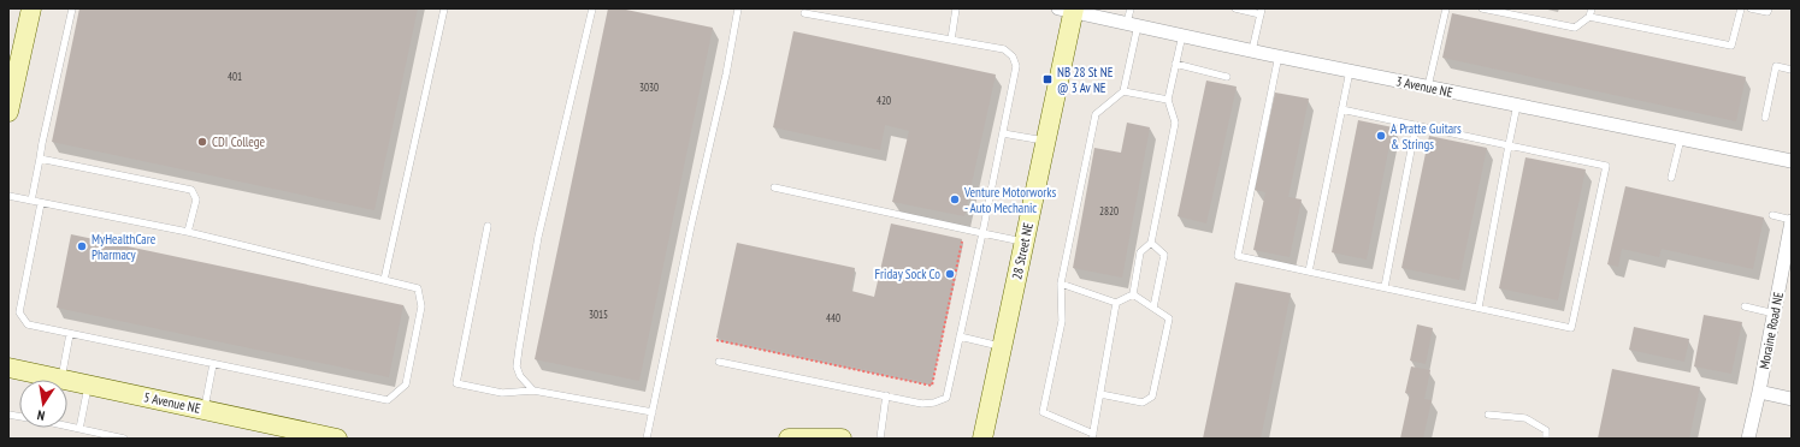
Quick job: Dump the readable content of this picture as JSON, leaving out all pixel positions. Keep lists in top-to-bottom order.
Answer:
{
  "streets": {
    "street": [
      "3 Avenue NE",
      "28 Street NE",
      "Moraine Road NE",
      "5 Avenue NE"
    ]
  },
  "crossings": [
    ["3 Avenue NE", "28 Street NE"]
  ],
  "places": {
    "transit": ["NB 28 St NE @ 3 Av NE"],
    "other": [
      "A Pratte Guitars & Strings",
      "CDI College",
      "Venture Motorworks - Auto Mechanic",
      "MyHealthCare Pharmacy",
      "Friday Sock Co"
    ]
  },
  "house_numbers": [
    "401",
    "3030",
    "420",
    "2820",
    "3015",
    "440"
  ],
  "north": "bottom"
}
